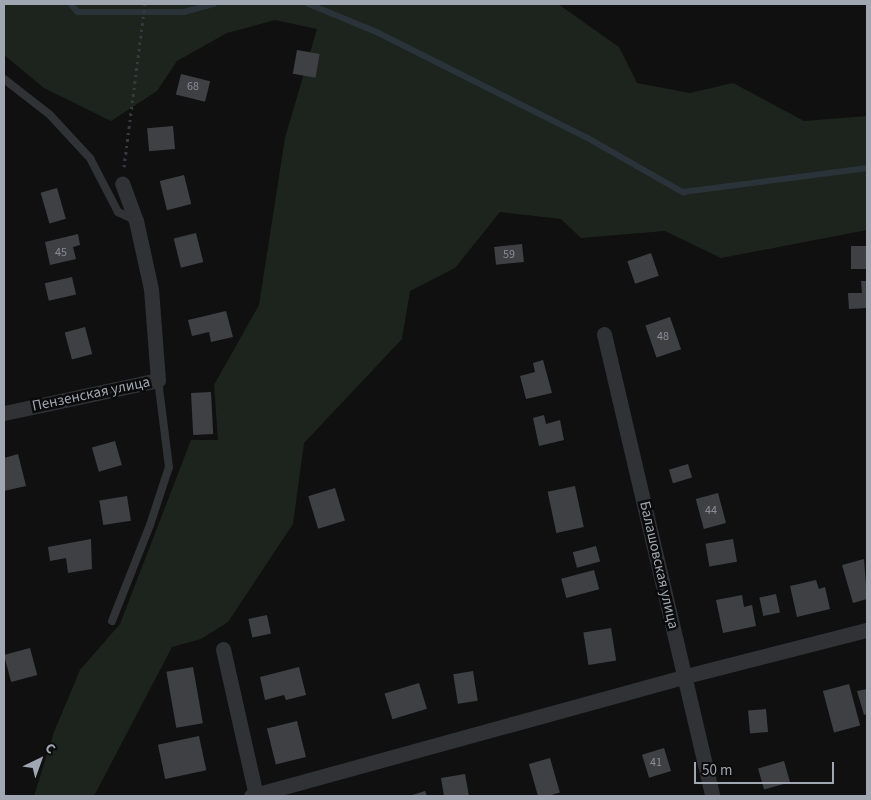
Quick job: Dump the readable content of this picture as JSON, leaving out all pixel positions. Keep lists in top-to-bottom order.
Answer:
{
  "streets": {
    "street": ["Пензенская улица", "Балашовская улица"]
  },
  "house_numbers": [
    "68",
    "45",
    "59",
    "48",
    "44",
    "41"
  ],
  "scale_bar": "50 m",
  "north": "top right"
}
